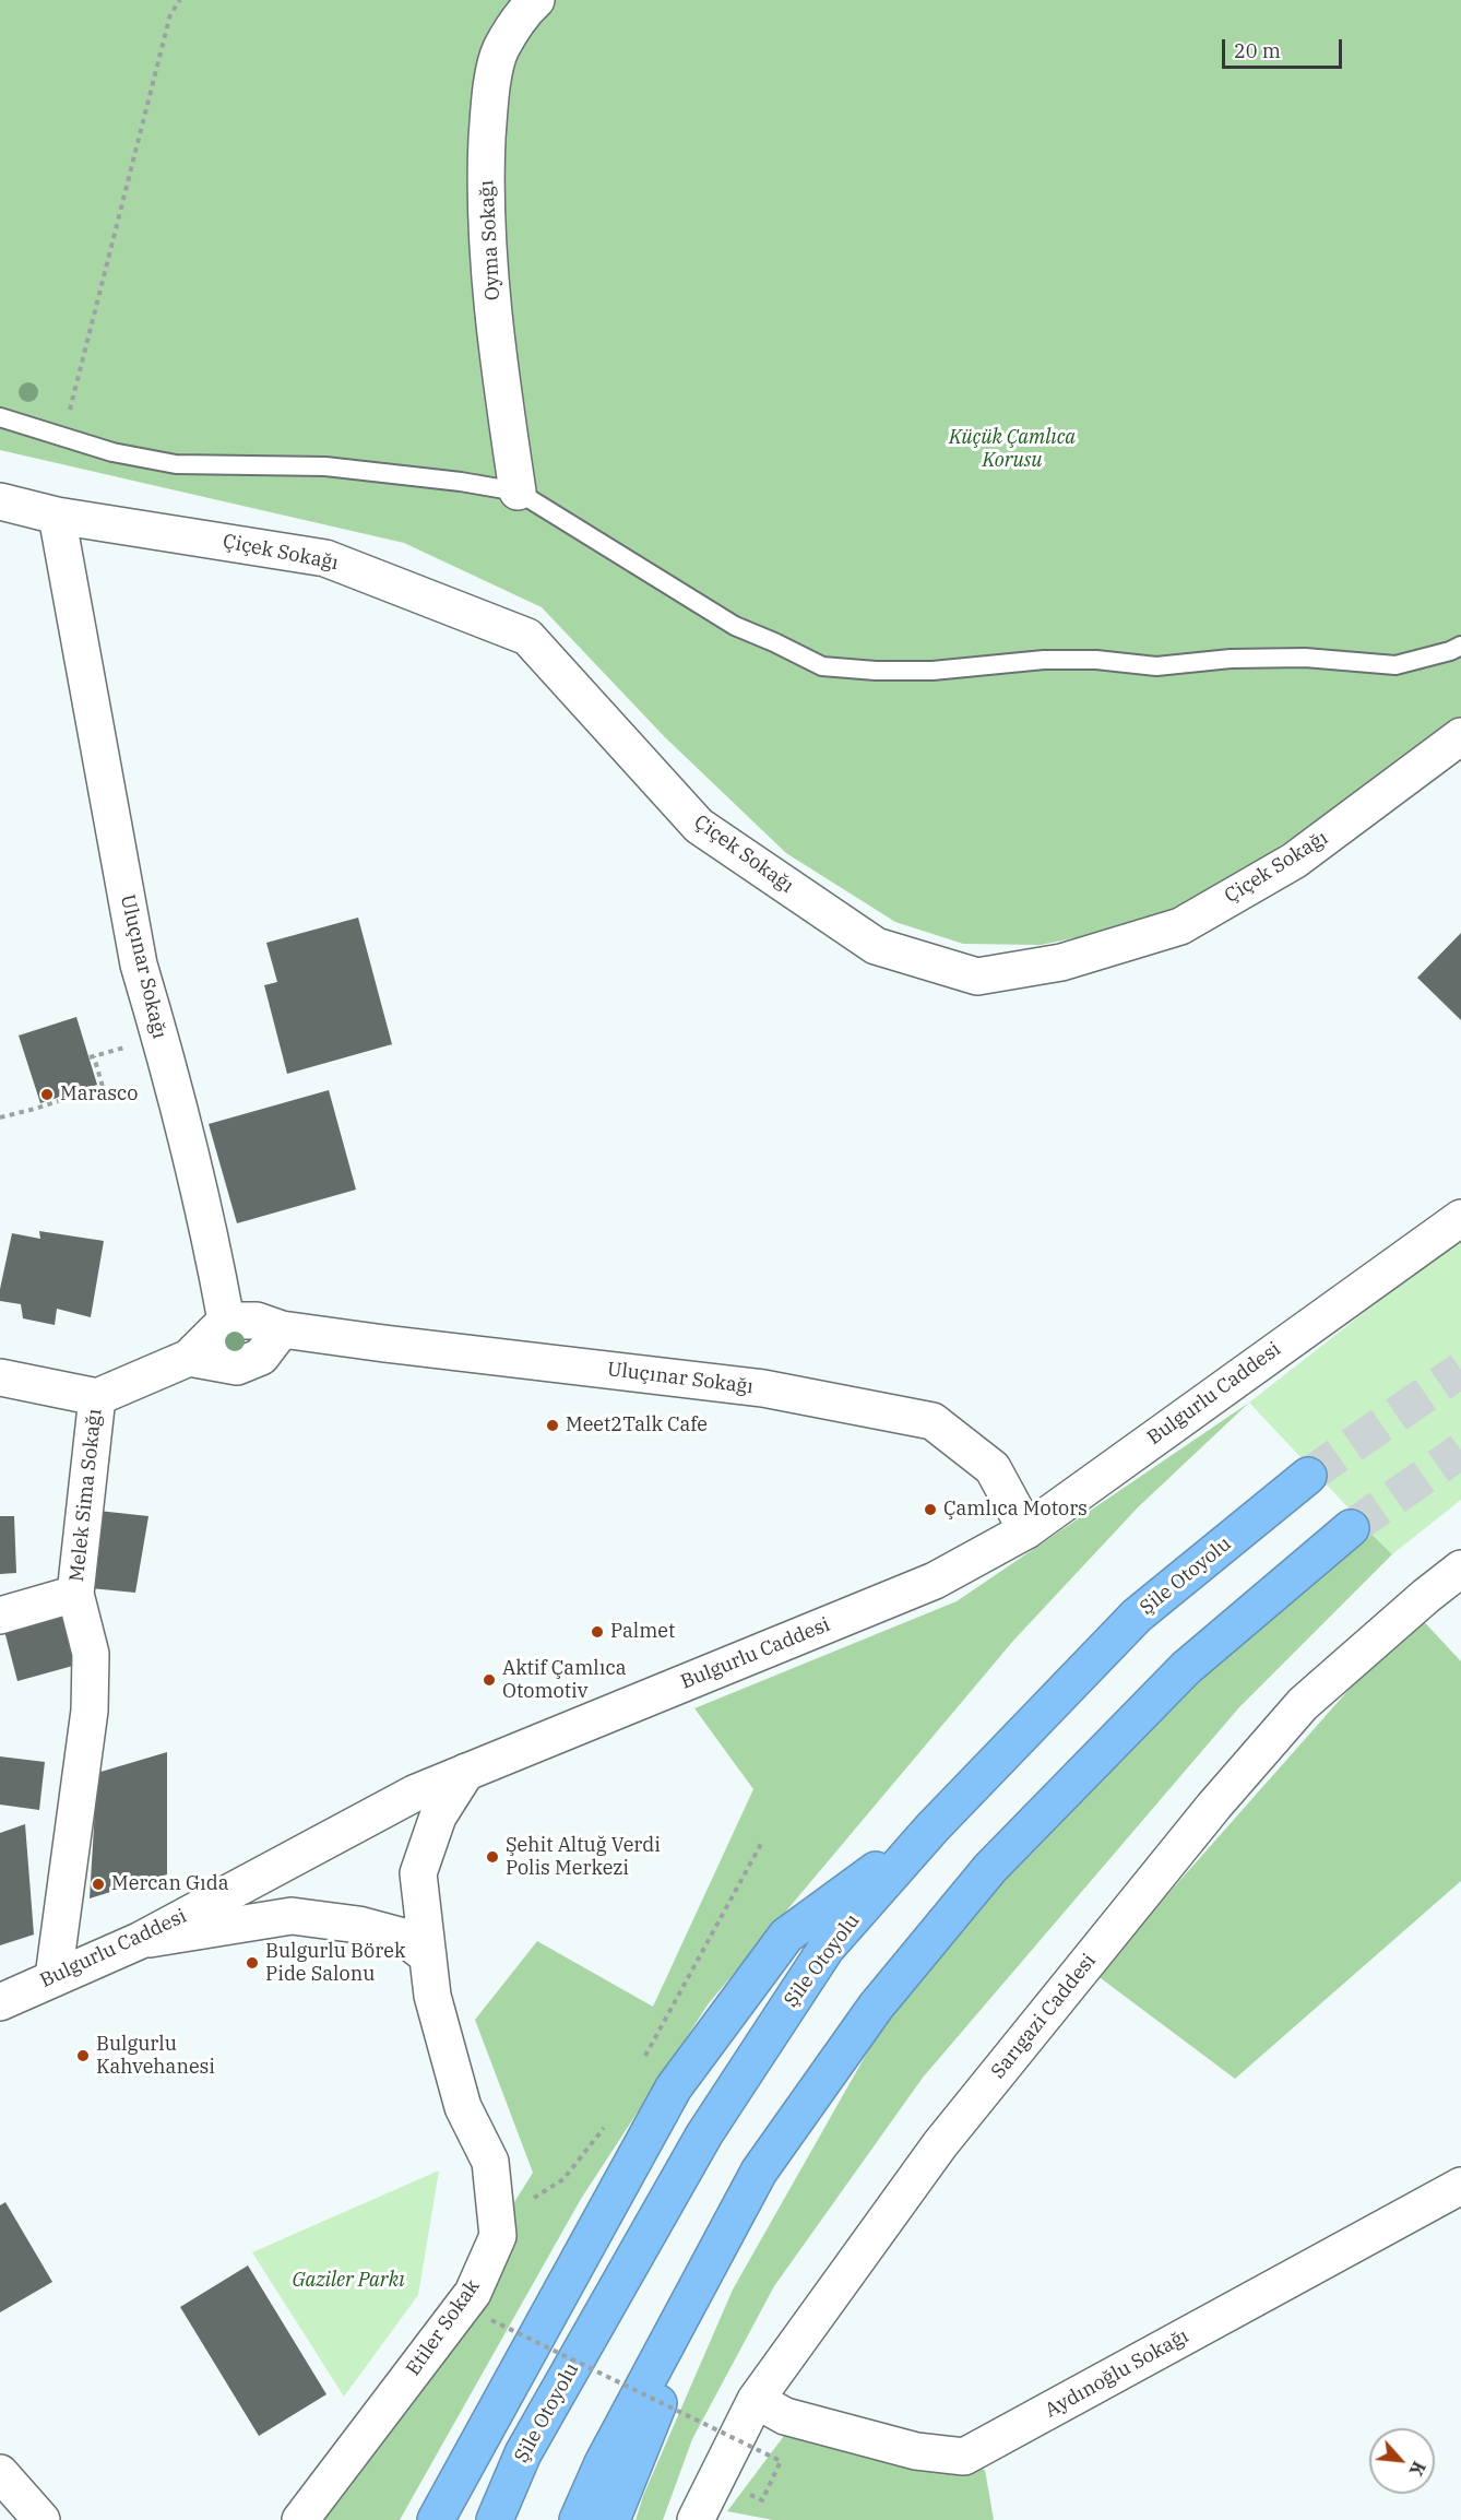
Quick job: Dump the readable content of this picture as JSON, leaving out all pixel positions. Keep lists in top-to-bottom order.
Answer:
{
  "streets": {
    "highway": ["Şile Otoyolu"],
    "street": [
      "Oyma Sokağı",
      "Çiçek Sokağı",
      "Uluçınar Sokağı",
      "Bulgurlu Caddesi",
      "Melek Sima Sokağı",
      "Sarıgazi Caddesi",
      "Etiler Sokak",
      "Aydınoğlu Sokağı"
    ]
  },
  "crossings": [
    ["Çiçek Sokağı", "Uluçınar Sokağı"],
    ["Uluçınar Sokağı", "Bulgurlu Caddesi"],
    ["Uluçınar Sokağı", "Melek Sima Sokağı"],
    ["Bulgurlu Caddesi", "Melek Sima Sokağı"],
    ["Bulgurlu Caddesi", "Etiler Sokak"],
    ["Sarıgazi Caddesi", "Aydınoğlu Sokağı"]
  ],
  "parks": ["Küçük Çamlıca Korusu", "Gaziler Parkı"],
  "places": [
    "Marasco",
    "Meet2Talk Cafe",
    "Çamlıca Motors",
    "Palmet",
    "Aktif Çamlıca Otomotiv",
    "Şehit Altuğ Verdi Polis Merkezi",
    "Mercan Gıda",
    "Bulgurlu Börek Pide Salonu",
    "Bulgurlu Kahvehanesi"
  ],
  "scale_bar": "20 m",
  "north": "bottom right"
}
